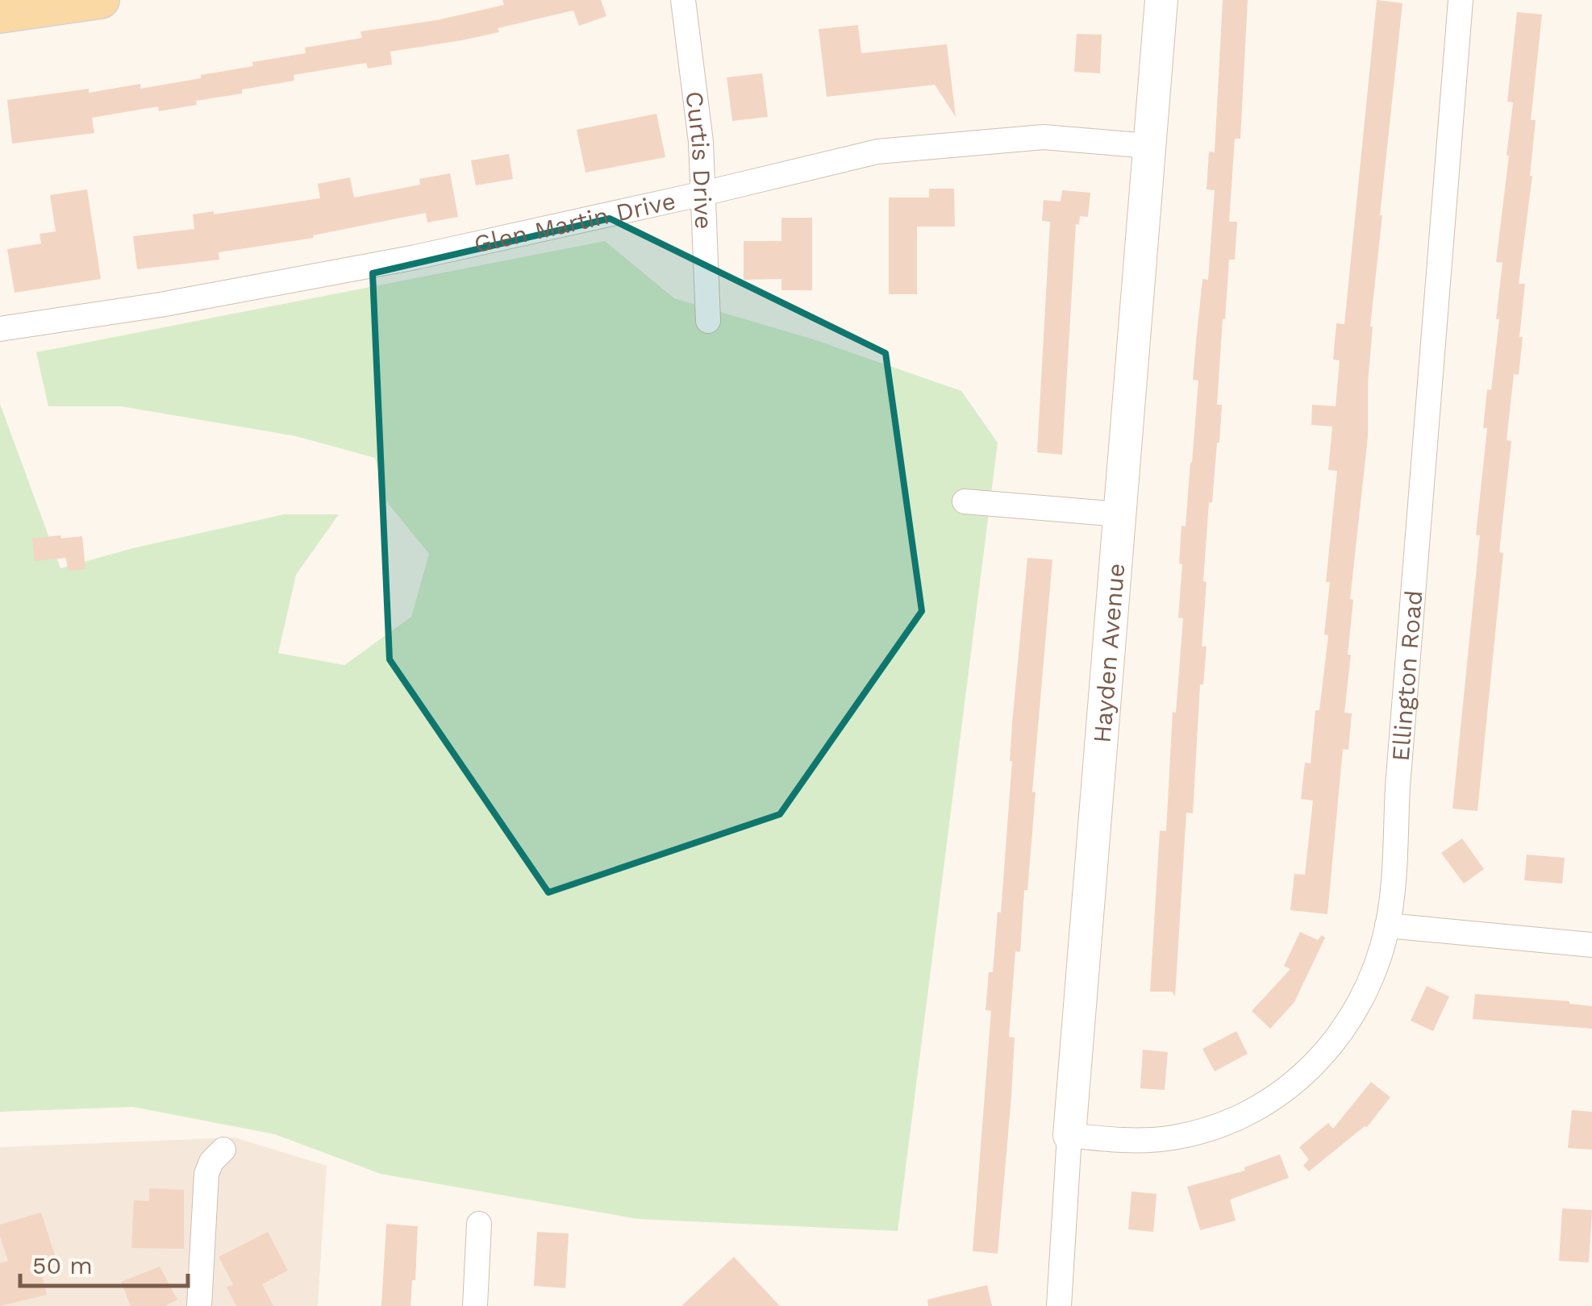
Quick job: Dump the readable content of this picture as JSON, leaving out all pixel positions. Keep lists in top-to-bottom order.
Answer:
{
  "streets": {
    "street": [
      "Curtis Drive",
      "Glen Martin Drive",
      "Hayden Avenue",
      "Ellington Road"
    ]
  },
  "crossings": [
    ["Curtis Drive", "Glen Martin Drive"],
    ["Glen Martin Drive", "Hayden Avenue"],
    ["Hayden Avenue", "Ellington Road"]
  ],
  "scale_bar": "50 m"
}
